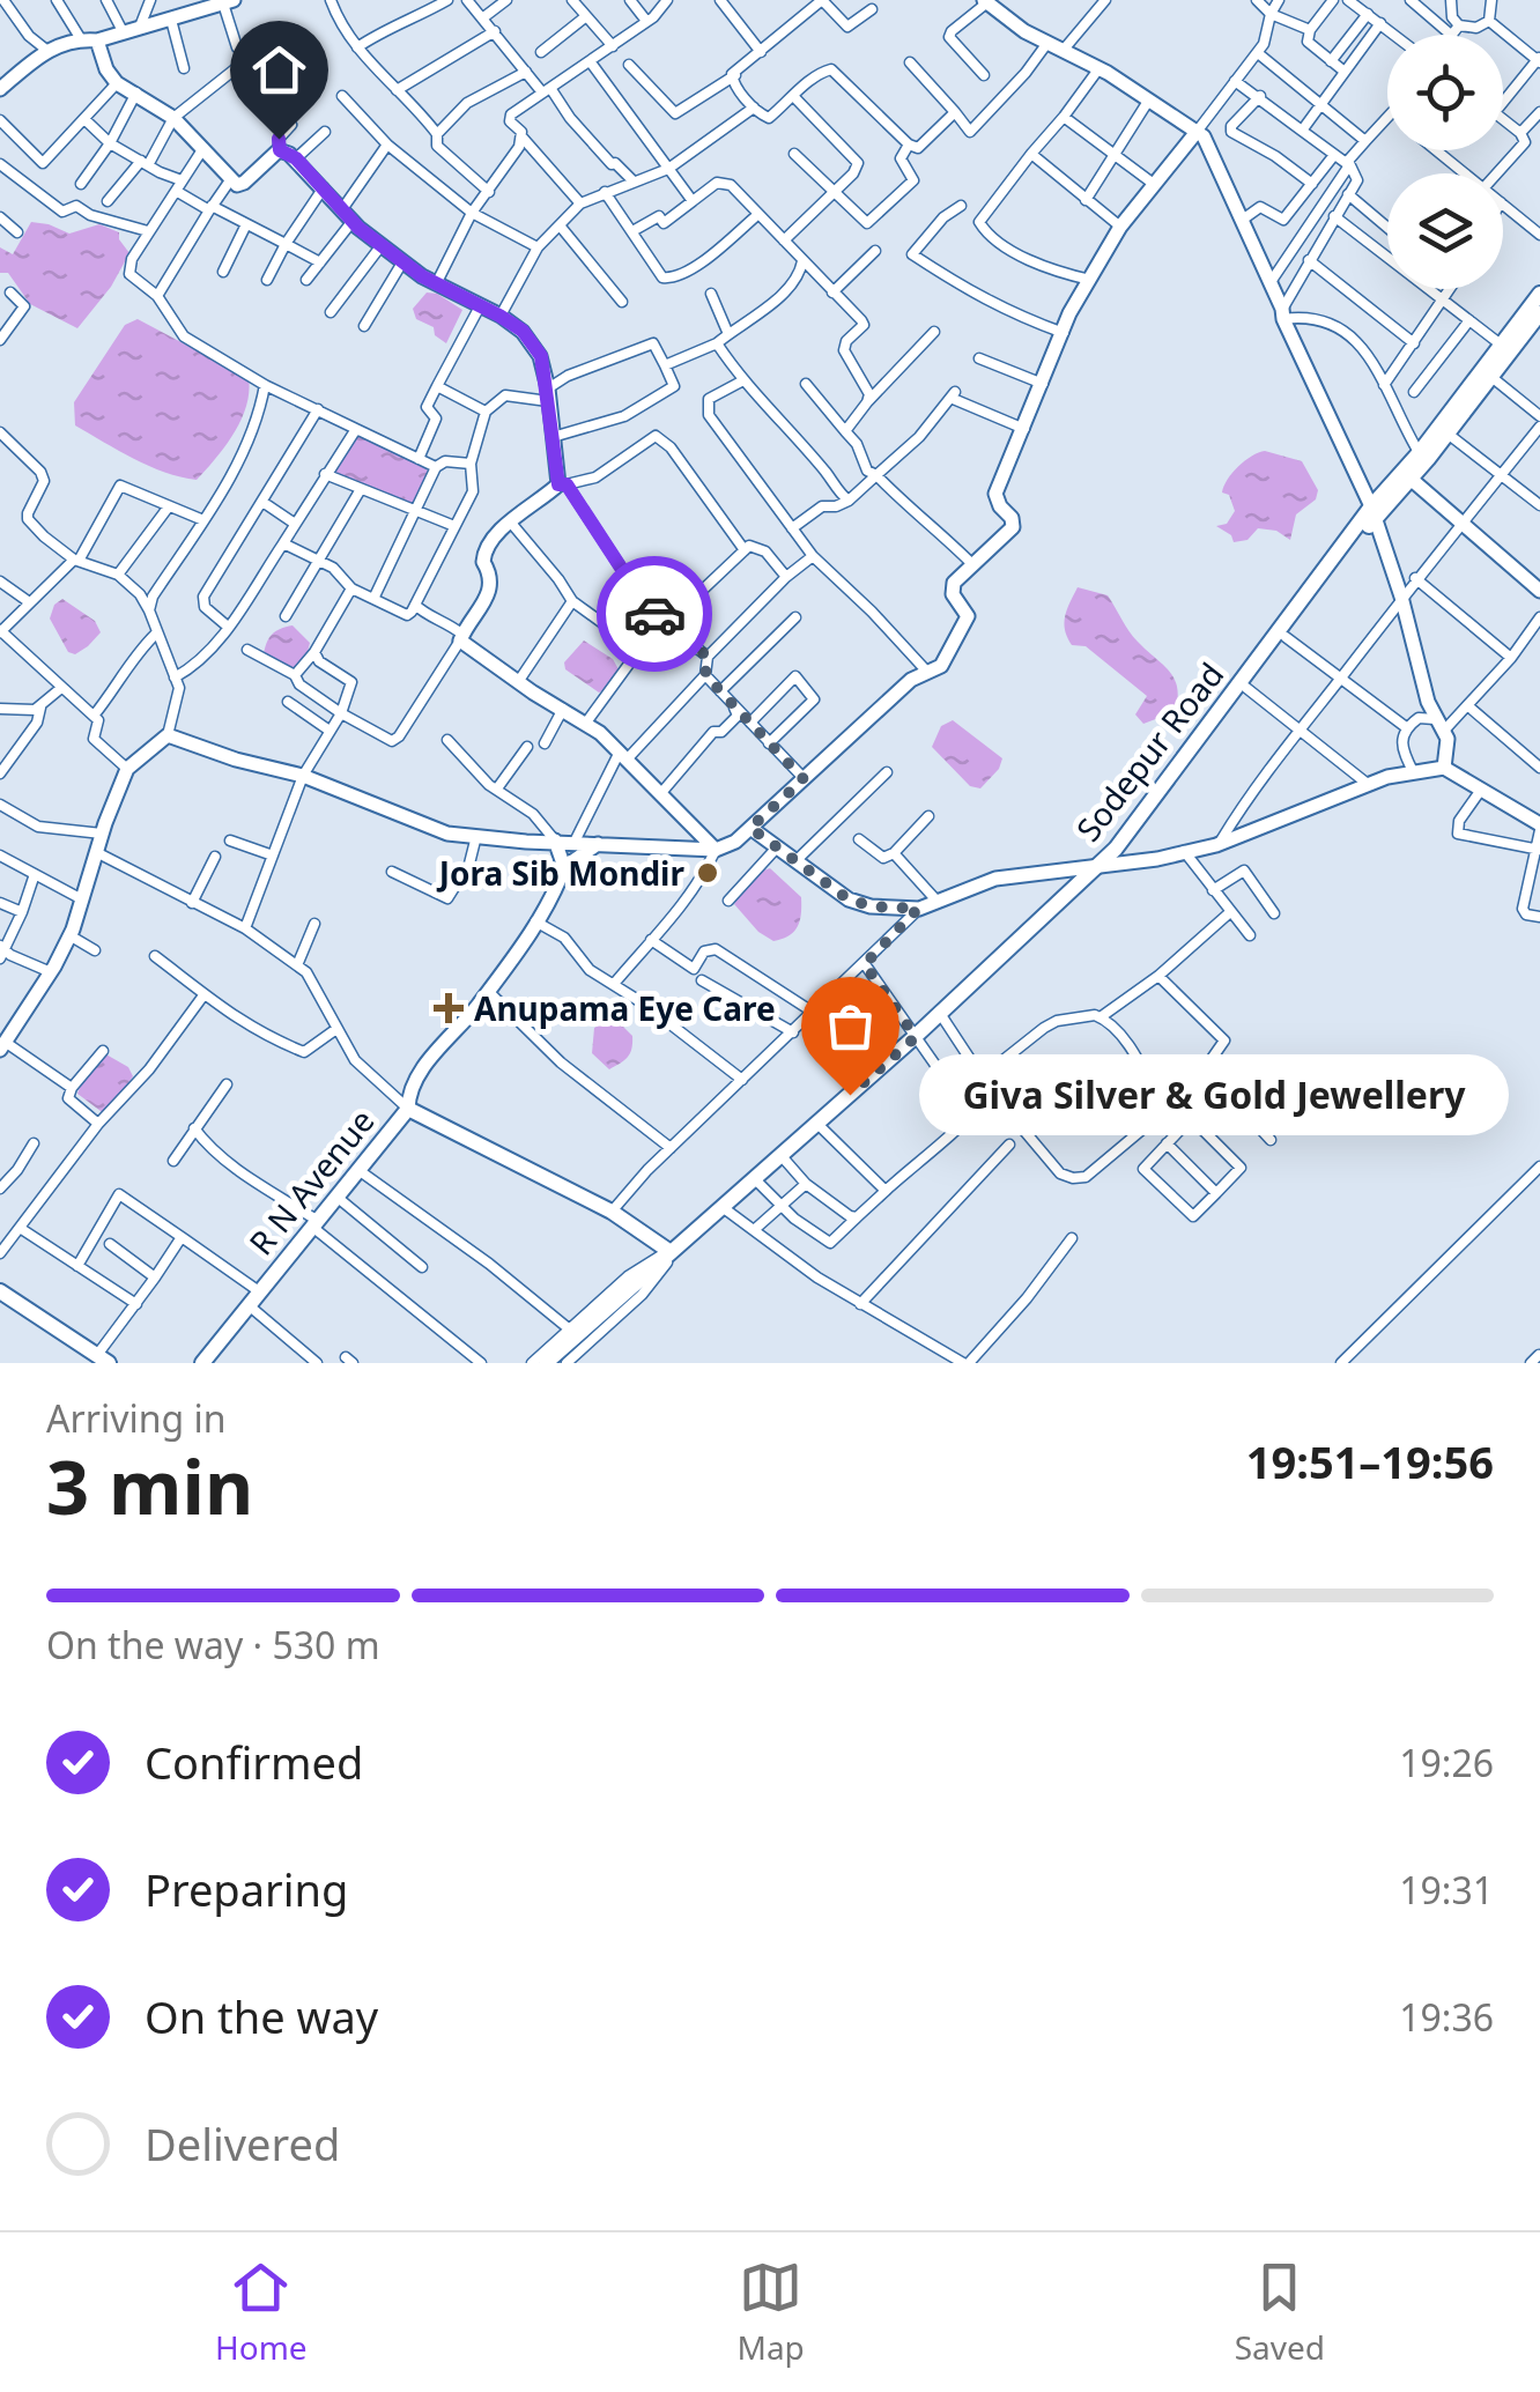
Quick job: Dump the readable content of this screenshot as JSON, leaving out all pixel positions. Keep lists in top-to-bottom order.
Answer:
{
  "streets": {
    "main road": ["Sodepur Road", "R N Avenue"]
  },
  "crossings": [
    ["Sodepur Road", "R N Avenue"]
  ],
  "places": {
    "other": ["Jora Sib Mondir", "Giva Silver & Gold Jewellery"],
    "health": ["Anupama Eye Care"]
  },
  "page": {
    "bubble": "Giva Silver & Gold Jewellery",
    "heading": ["3 min", "Arriving in", "19:51–19:56"],
    "bar": "On the way · 530 m",
    "list": [
      ["Confirmed", "19:26"],
      ["Preparing", "19:31"],
      ["On the way", "19:36"],
      "Delivered"
    ],
    "tabs": ["Home", "Map", "Saved"]
  }
}
